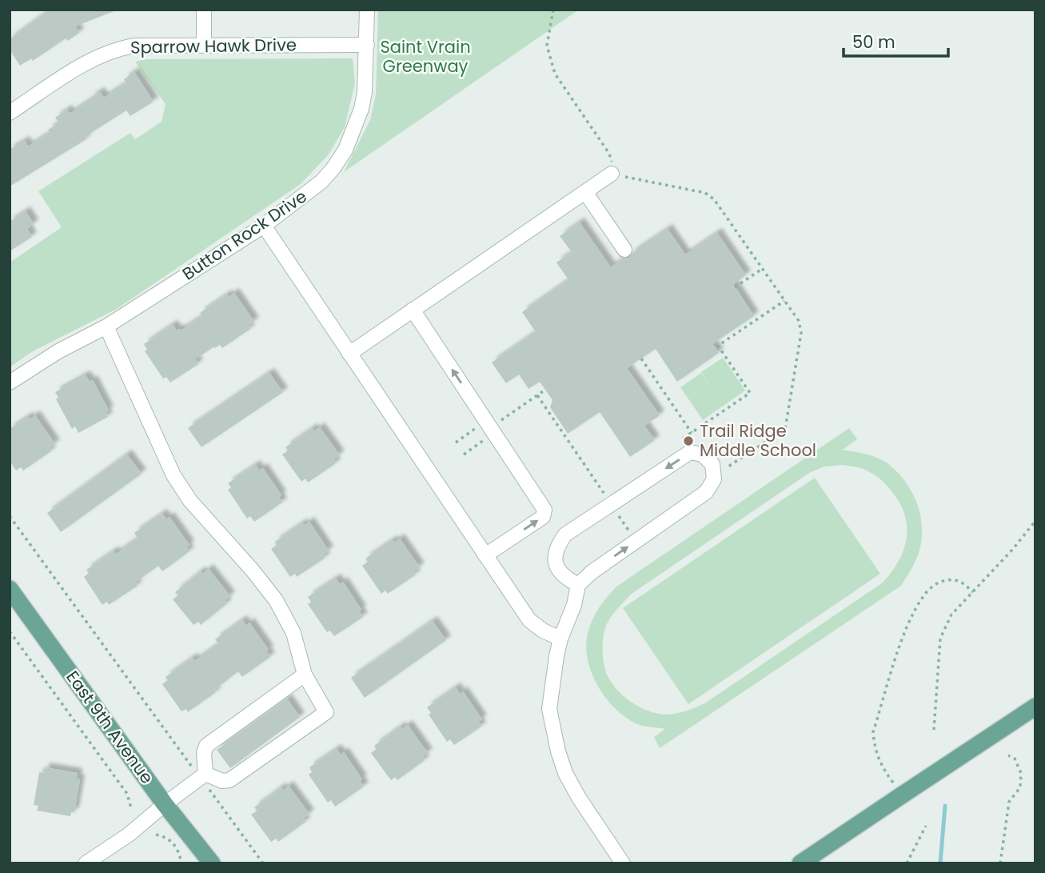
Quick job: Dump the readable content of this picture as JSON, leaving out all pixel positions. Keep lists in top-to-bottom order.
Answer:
{
  "streets": {
    "main road": ["East 9th Avenue"],
    "street": ["Sparrow Hawk Drive", "Button Rock Drive"]
  },
  "crossings": [
    ["Sparrow Hawk Drive", "Button Rock Drive"]
  ],
  "parks": ["Saint Vrain Greenway"],
  "places": ["Trail Ridge Middle School"],
  "scale_bar": "50 m"
}
